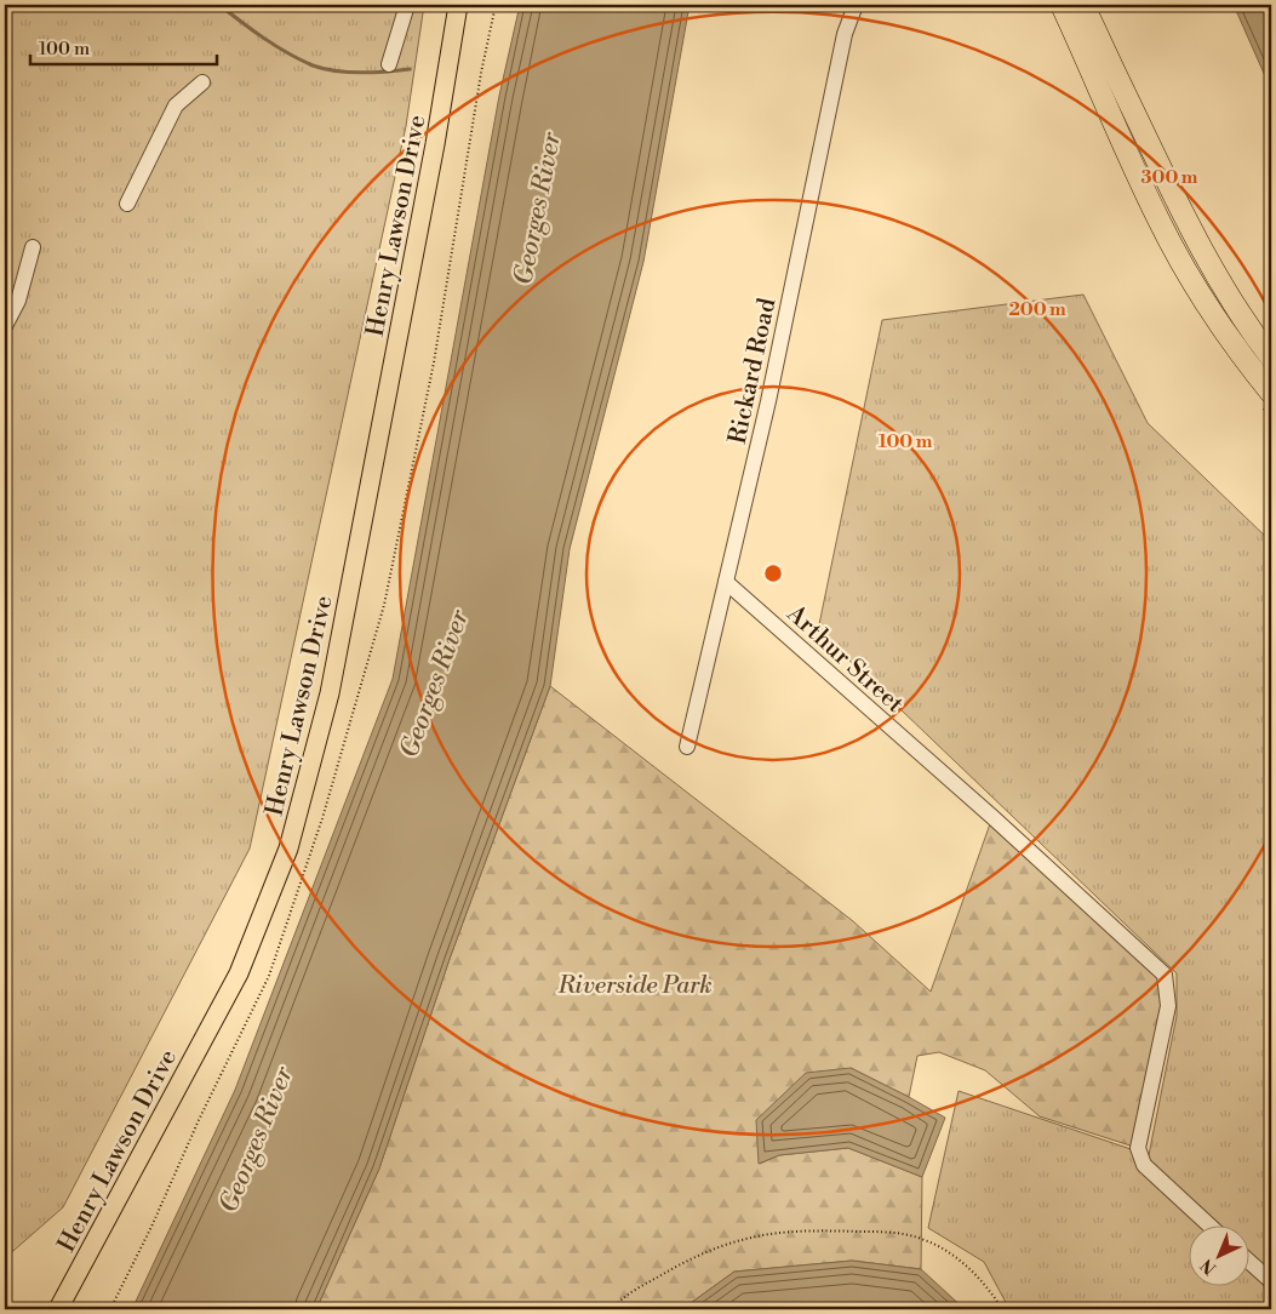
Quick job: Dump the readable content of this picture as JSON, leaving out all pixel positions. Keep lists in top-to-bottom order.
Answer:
{
  "streets": {
    "main road": ["Henry Lawson Drive"],
    "street": ["Rickard Road", "Arthur Street"]
  },
  "crossings": [
    ["Rickard Road", "Arthur Street"]
  ],
  "water": ["Georges River"],
  "parks": ["Riverside Park"],
  "scale_bar": "100 m",
  "north": "bottom left",
  "rings": ["300 m", "200 m", "100 m"]
}
